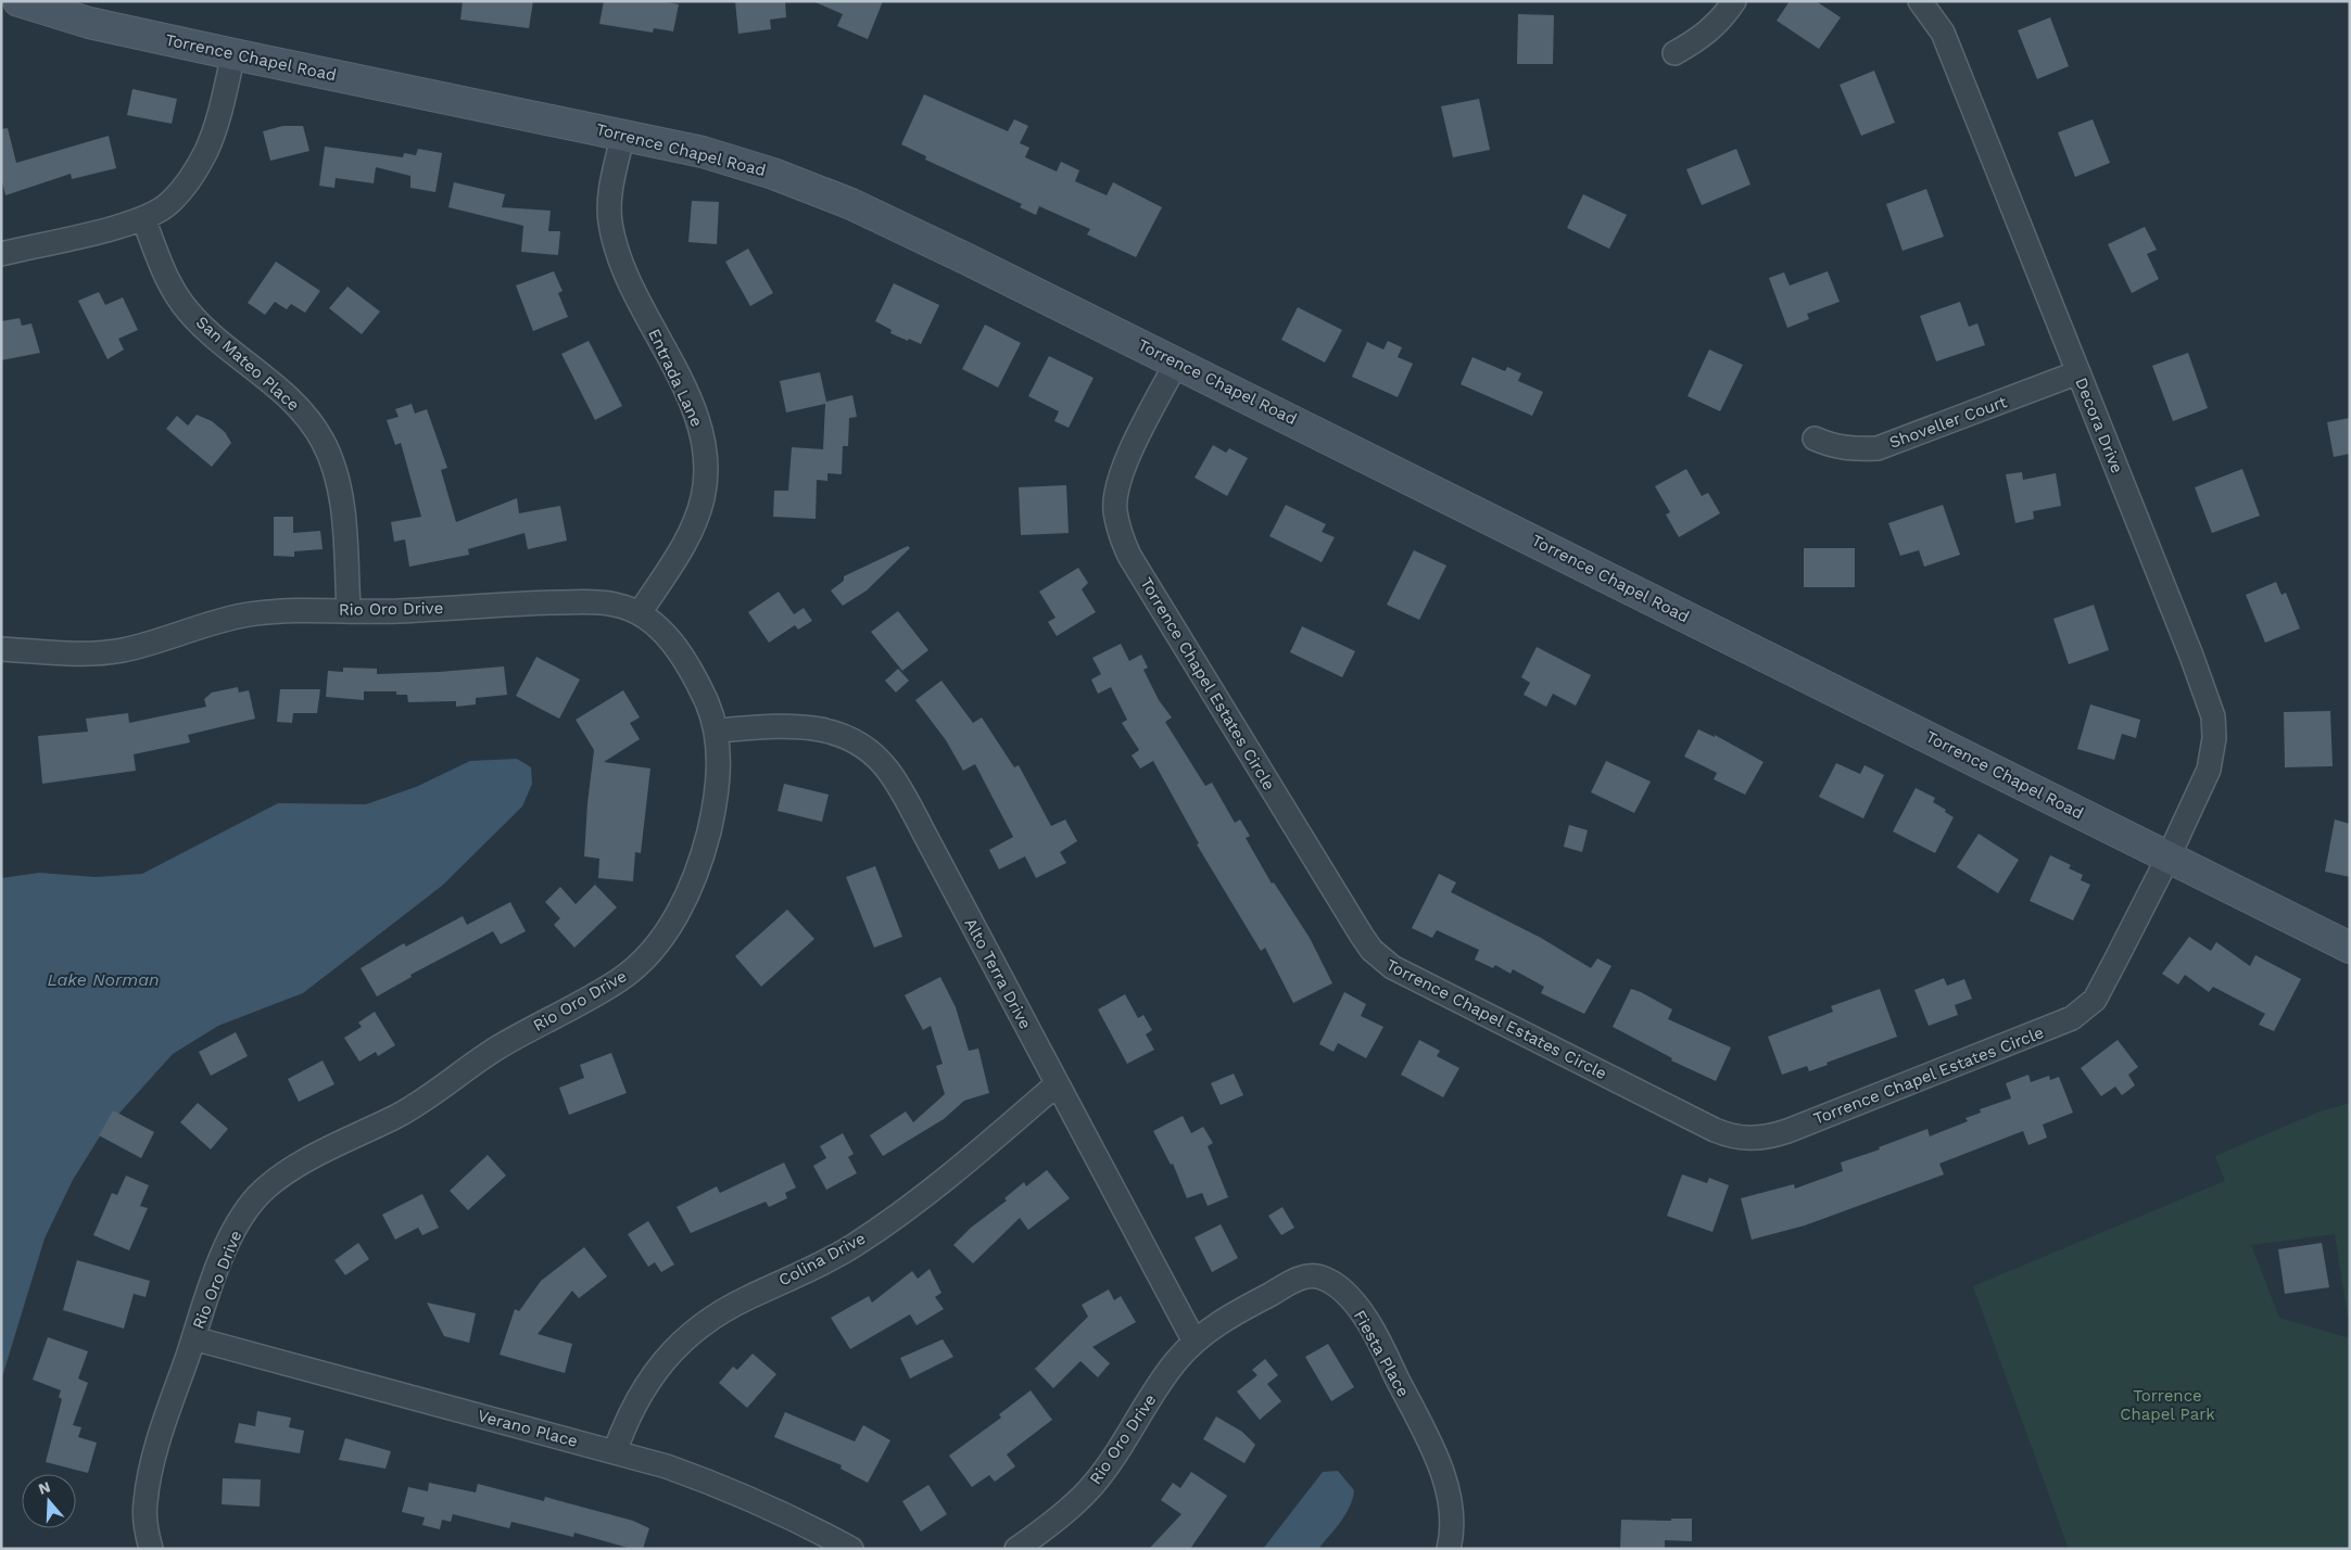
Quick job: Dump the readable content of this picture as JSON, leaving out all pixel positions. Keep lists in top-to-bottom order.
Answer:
{
  "streets": {
    "street": [
      "Torrence Chapel Road",
      "San Mateo Place",
      "Entrada Lane",
      "Shoveller Court",
      "Decora Drive",
      "Rio Oro Drive",
      "Torrence Chapel Estates Circle",
      "Alto Terra Drive",
      "Colina Drive",
      "Fiesta Place",
      "Verano Place"
    ]
  },
  "crossings": [
    ["Torrence Chapel Road", "Entrada Lane"],
    ["Torrence Chapel Road", "Decora Drive"],
    ["Torrence Chapel Road", "Torrence Chapel Estates Circle"],
    ["San Mateo Place", "Rio Oro Drive"],
    ["Entrada Lane", "Rio Oro Drive"],
    ["Shoveller Court", "Decora Drive"],
    ["Decora Drive", "Torrence Chapel Estates Circle"],
    ["Rio Oro Drive", "Alto Terra Drive"],
    ["Rio Oro Drive", "Fiesta Place"],
    ["Rio Oro Drive", "Verano Place"],
    ["Alto Terra Drive", "Colina Drive"],
    ["Alto Terra Drive", "Fiesta Place"],
    ["Colina Drive", "Verano Place"]
  ],
  "water": ["Lake Norman"],
  "parks": ["Torrence Chapel Park"],
  "north": "top"
}
